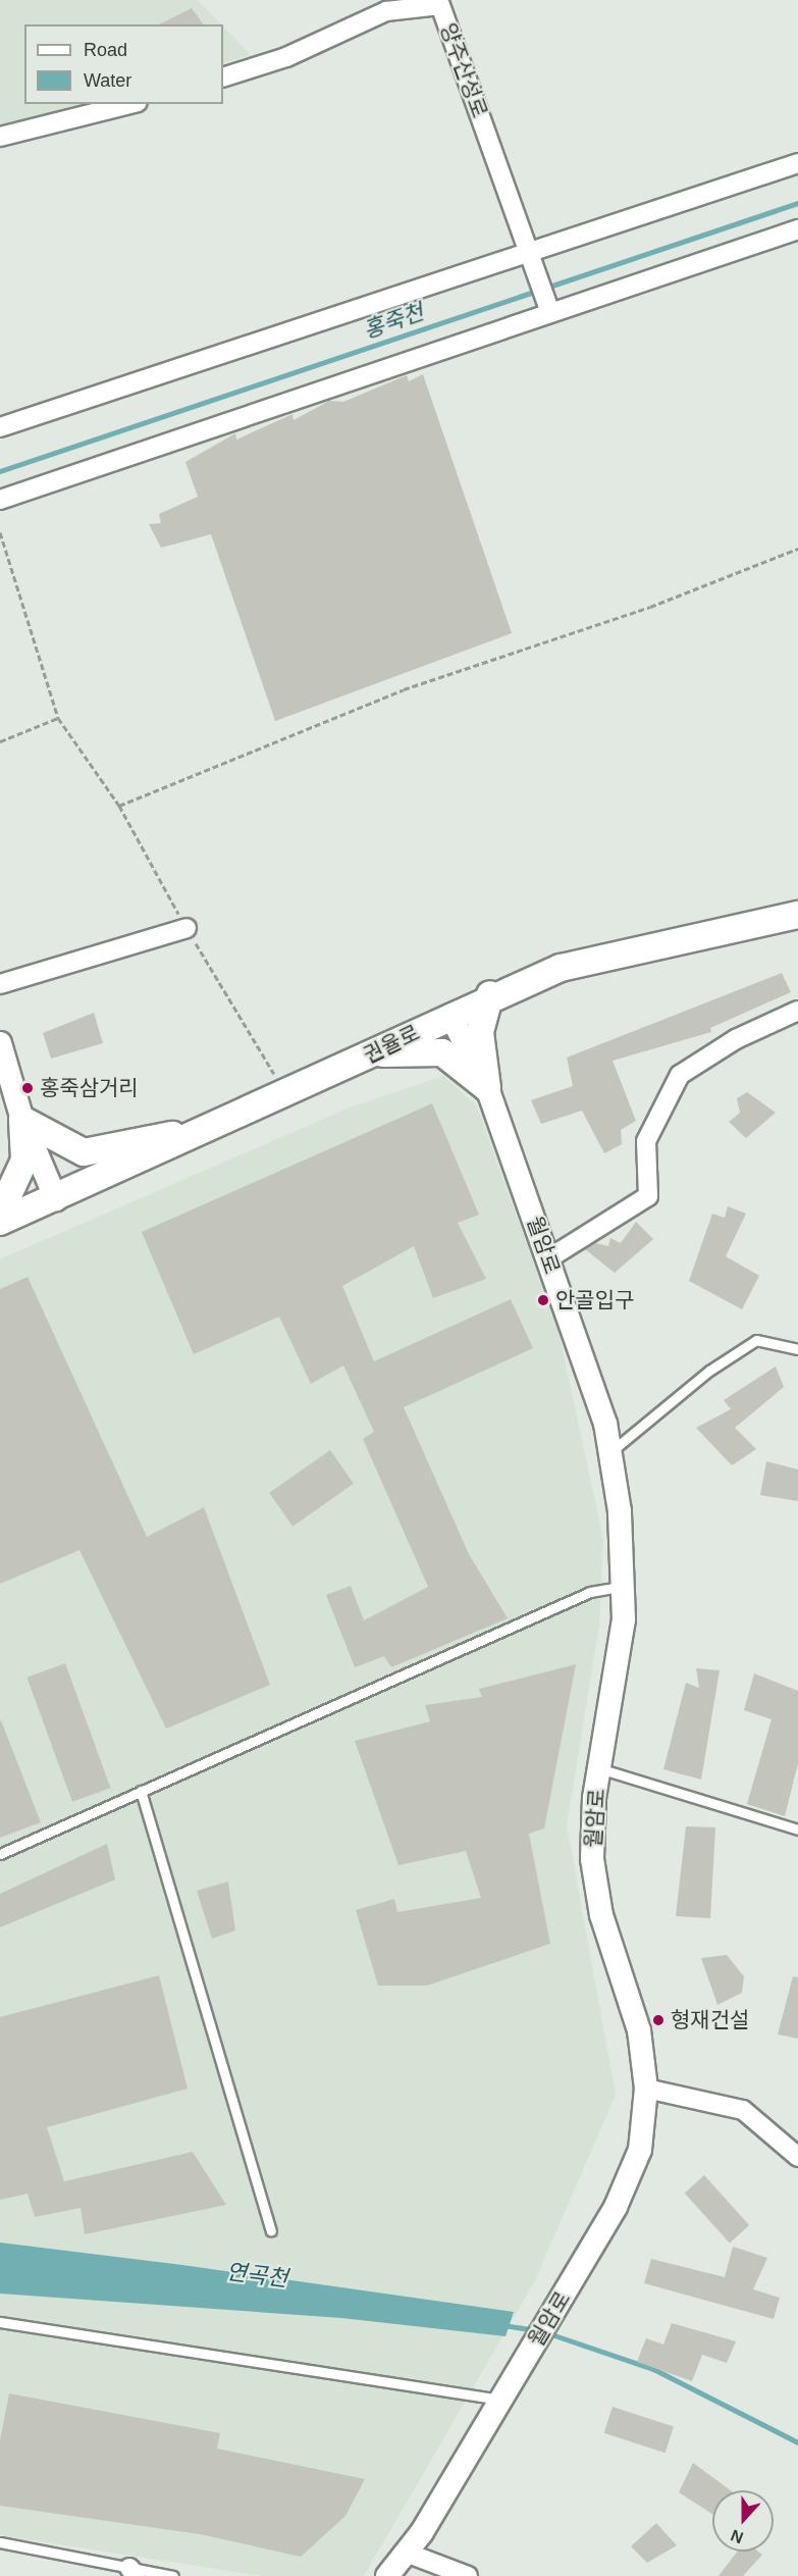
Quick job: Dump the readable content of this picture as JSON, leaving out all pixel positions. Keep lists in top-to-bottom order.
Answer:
{
  "streets": {
    "main road": ["권율로"],
    "street": ["양주산성로", "월암로"]
  },
  "crossings": [
    ["권율로", "월암로"]
  ],
  "water": ["홍죽천", "연곡천"],
  "places": ["홍죽삼거리", "안골입구", "형재건설"],
  "legend": ["Road", "Water"],
  "north": "bottom"
}
